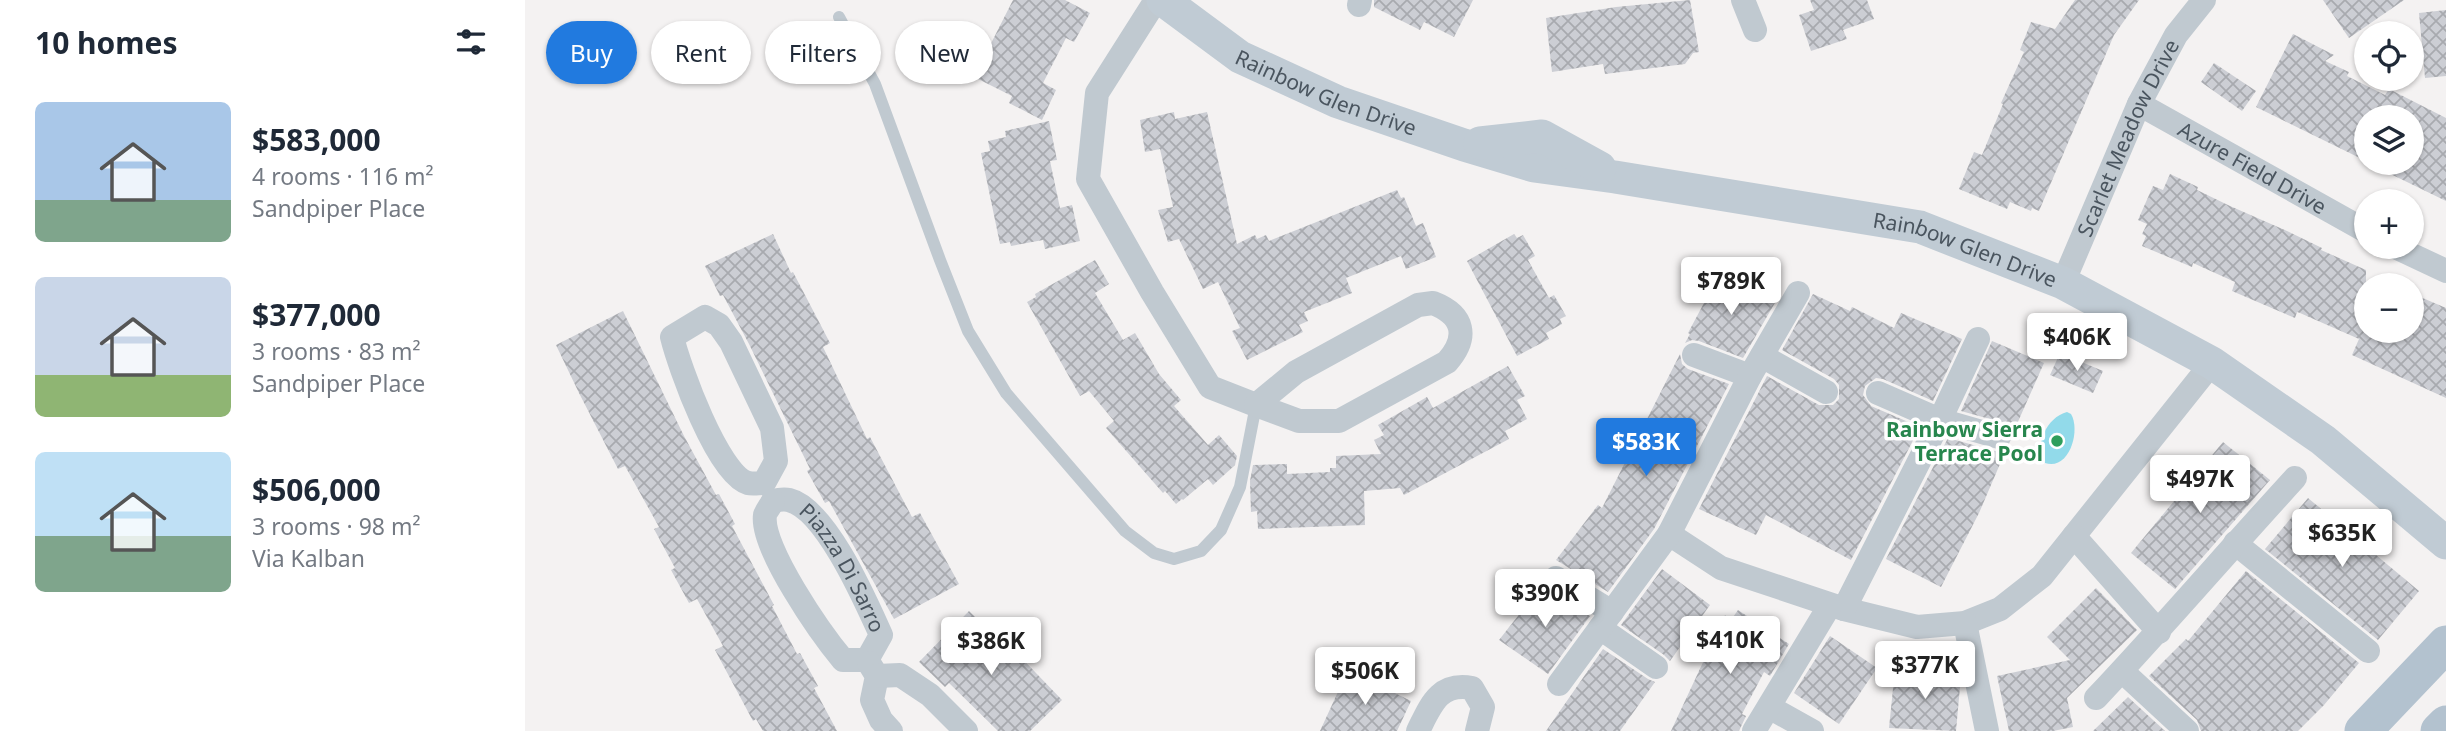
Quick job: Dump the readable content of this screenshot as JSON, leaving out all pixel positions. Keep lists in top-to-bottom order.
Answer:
{
  "streets": {
    "street": [
      "Rainbow Glen Drive",
      "Scarlet Meadow Drive",
      "Azure Field Drive",
      "Piazza Di Sarro"
    ]
  },
  "crossings": [
    ["Rainbow Glen Drive", "Scarlet Meadow Drive"],
    ["Scarlet Meadow Drive", "Azure Field Drive"]
  ],
  "places": ["Rainbow Sierra Terrace Pool"],
  "page": {
    "heading": "10 homes",
    "map_buttons": ["+", "−"],
    "chip": [
      "Buy",
      "Rent",
      "Filters",
      "New"
    ],
    "list": [
      {
        "name": "$583,000",
        "note": "4 rooms · 116 m² · Sandpiper Place"
      },
      {
        "name": "$377,000",
        "note": "3 rooms · 83 m² · Sandpiper Place"
      },
      {
        "name": "$506,000",
        "note": "3 rooms · 98 m² · Via Kalban"
      }
    ],
    "price": [
      "$789K",
      "$406K",
      "$583K",
      "$497K",
      "$635K",
      "$390K",
      "$410K",
      "$386K",
      "$377K",
      "$506K"
    ]
  }
}
